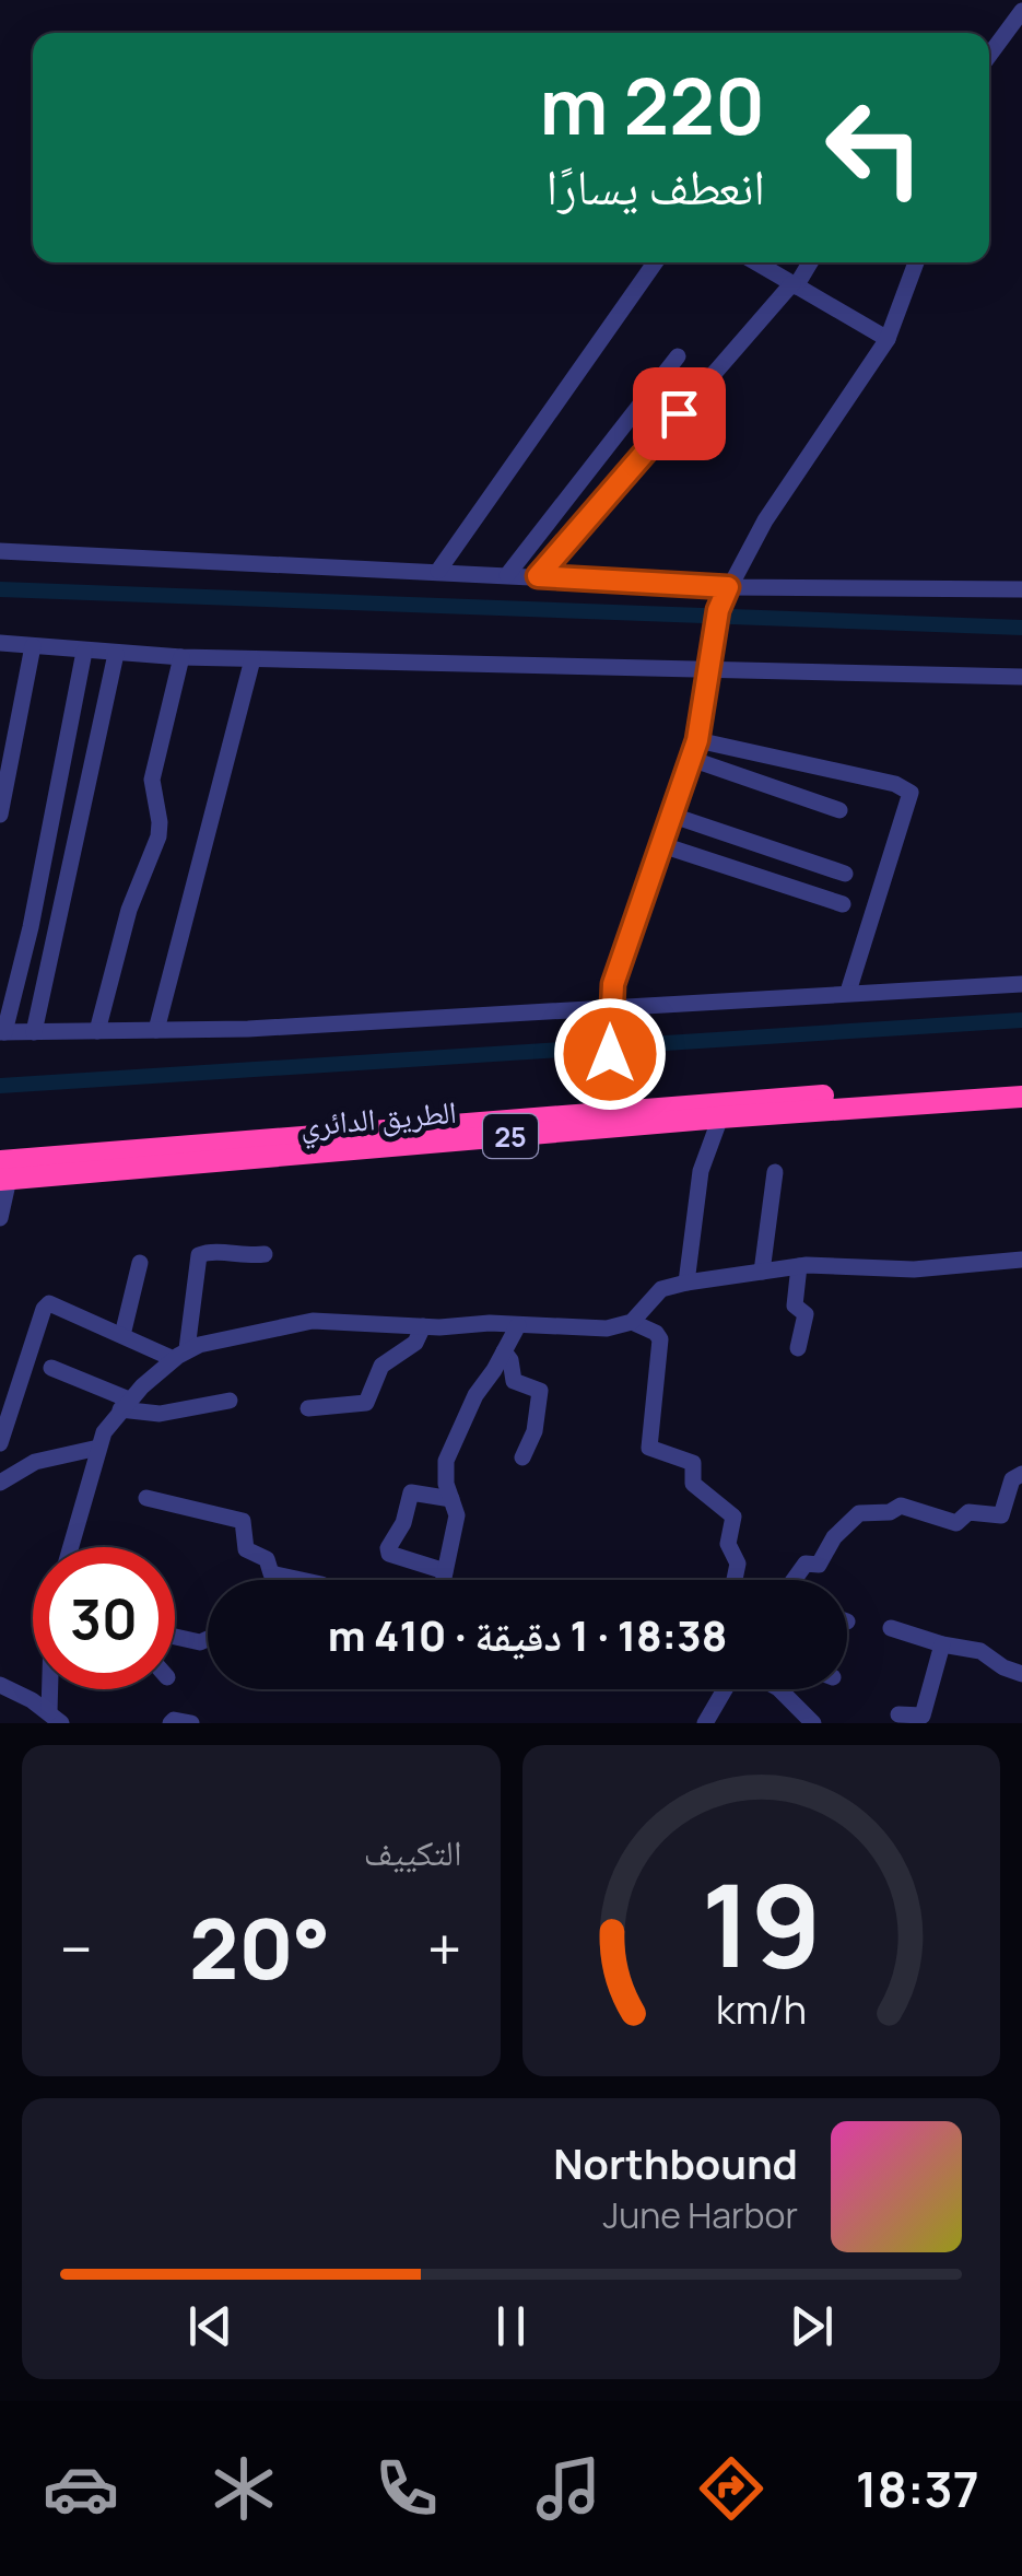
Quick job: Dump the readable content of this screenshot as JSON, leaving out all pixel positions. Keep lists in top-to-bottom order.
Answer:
{
  "streets": {
    "highway": ["الطريق الدائري", "25"]
  },
  "page": {
    "turn": ["220 m", "انعطف يسارًا"],
    "limit": "30",
    "trip": "18:38 · 1 دقيقة · 410 m",
    "tile": "التكييف",
    "heat": ["−", "20°", "+"],
    "song": ["Northbound", "June Harbor"],
    "tabs": "18:37",
    "gauge": ["19", "km/h"]
  }
}
